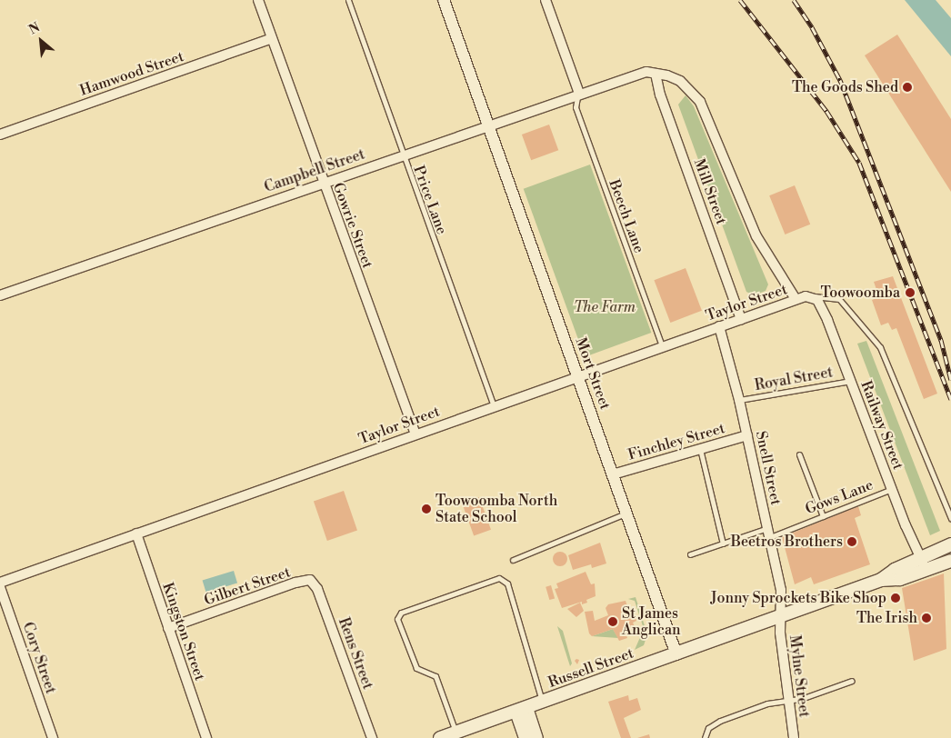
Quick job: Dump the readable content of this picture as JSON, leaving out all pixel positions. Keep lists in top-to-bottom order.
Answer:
{
  "streets": {
    "main road": ["Russell Street"],
    "street": [
      "Hamwood Street",
      "Campbell Street",
      "Mill Street",
      "Gowrie Street",
      "Taylor Street",
      "Mort Street",
      "Railway Street",
      "Finchley Street",
      "Snell Street",
      "Gilbert Street",
      "Kingston Street",
      "Rens Street",
      "Cory Street",
      "Mylne Street"
    ],
    "lane": [
      "Price Lane",
      "Beech Lane",
      "Royal Street",
      "Gows Lane"
    ]
  },
  "crossings": [
    ["Hamwood Street", "Gowrie Street"],
    ["Campbell Street", "Mill Street"],
    ["Campbell Street", "Price Lane"],
    ["Campbell Street", "Beech Lane"],
    ["Campbell Street", "Gowrie Street"],
    ["Campbell Street", "Mort Street"],
    ["Mill Street", "Taylor Street"],
    ["Price Lane", "Taylor Street"],
    ["Beech Lane", "Taylor Street"],
    ["Gowrie Street", "Taylor Street"],
    ["Taylor Street", "Mort Street"],
    ["Taylor Street", "Railway Street"],
    ["Taylor Street", "Snell Street"],
    ["Taylor Street", "Kingston Street"],
    ["Mort Street", "Finchley Street"],
    ["Mort Street", "Russell Street"],
    ["Royal Street", "Railway Street"],
    ["Royal Street", "Snell Street"],
    ["Railway Street", "Gows Lane"],
    ["Railway Street", "Russell Street"],
    ["Finchley Street", "Snell Street"],
    ["Snell Street", "Gows Lane"],
    ["Snell Street", "Russell Street"],
    ["Snell Street", "Mylne Street"],
    ["Gilbert Street", "Kingston Street"],
    ["Gilbert Street", "Rens Street"],
    ["Russell Street", "Mylne Street"]
  ],
  "parks": ["The Farm"],
  "places": [
    "The Goods Shed",
    "Toowoomba",
    "Toowoomba North State School",
    "Beetros Brothers",
    "Jonny Sprockets Bike Shop",
    "The Irish",
    "St James Anglican"
  ],
  "north": "top left"
}
